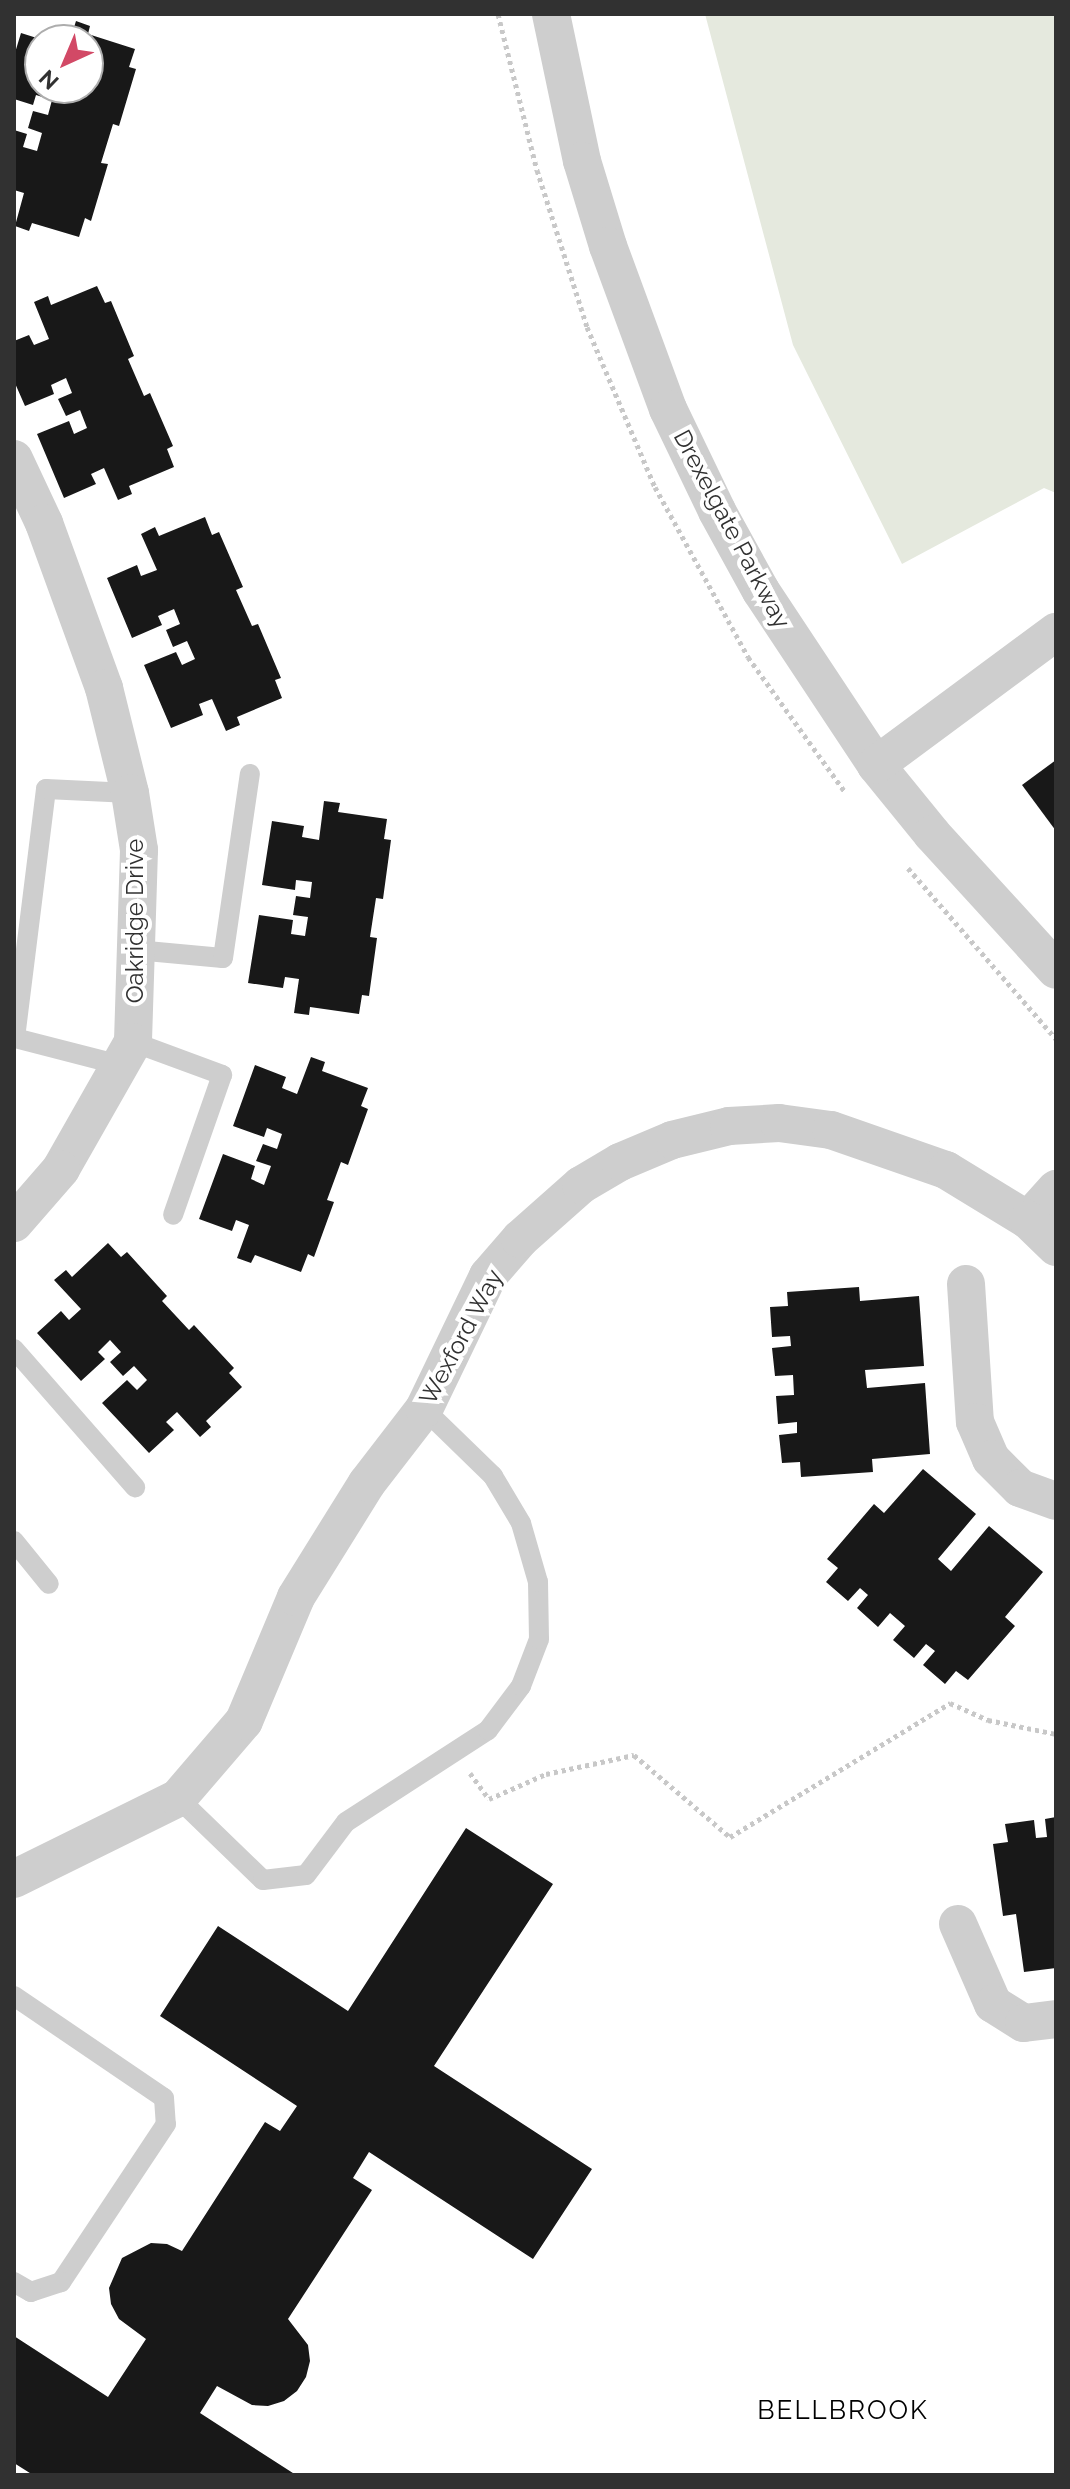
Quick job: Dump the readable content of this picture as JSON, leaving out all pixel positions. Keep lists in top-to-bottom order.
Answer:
{
  "streets": {
    "street": ["Drexelgate Parkway", "Oakridge Drive", "Wexford Way"]
  },
  "districts": ["BELLBROOK"],
  "north": "bottom left"
}
